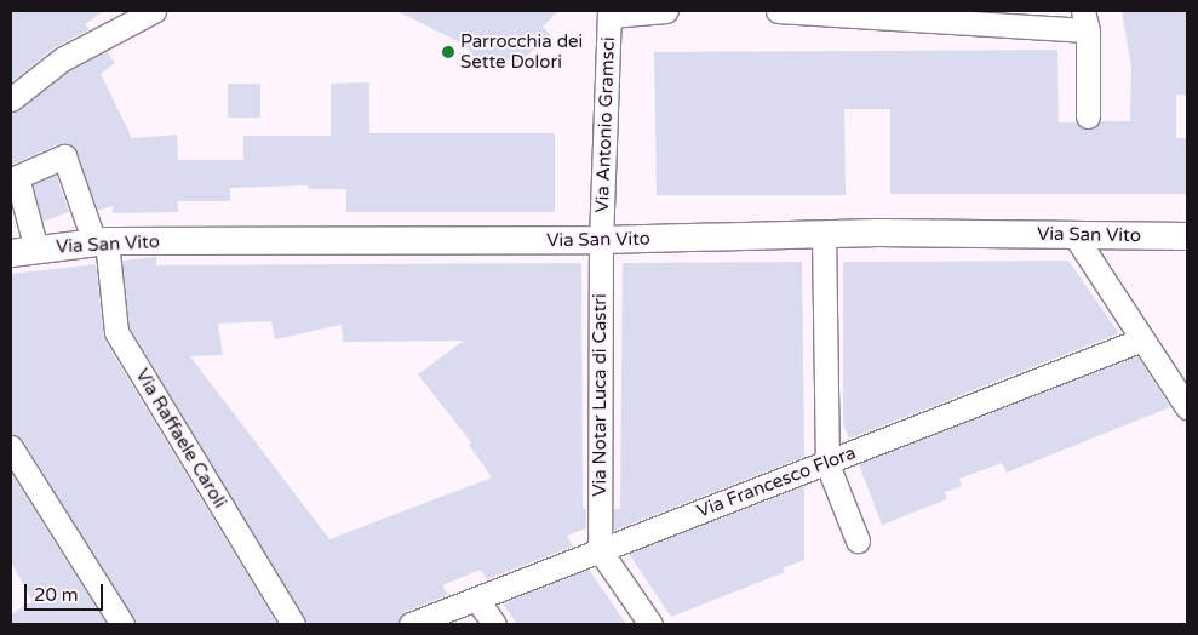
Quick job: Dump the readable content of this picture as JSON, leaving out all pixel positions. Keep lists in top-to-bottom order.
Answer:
{
  "streets": {
    "street": [
      "Via Antonio Gramsci",
      "Via San Vito",
      "Via Notar Luca di Castri",
      "Via Raffaele Caroli",
      "Via Francesco Flora"
    ]
  },
  "crossings": [
    ["Via Antonio Gramsci", "Via San Vito"],
    ["Via Antonio Gramsci", "Via Notar Luca di Castri"],
    ["Via San Vito", "Via Notar Luca di Castri"],
    ["Via San Vito", "Via Raffaele Caroli"],
    ["Via Notar Luca di Castri", "Via Francesco Flora"]
  ],
  "places": ["Parrocchia dei Sette Dolori"],
  "scale_bar": "20 m"
}
